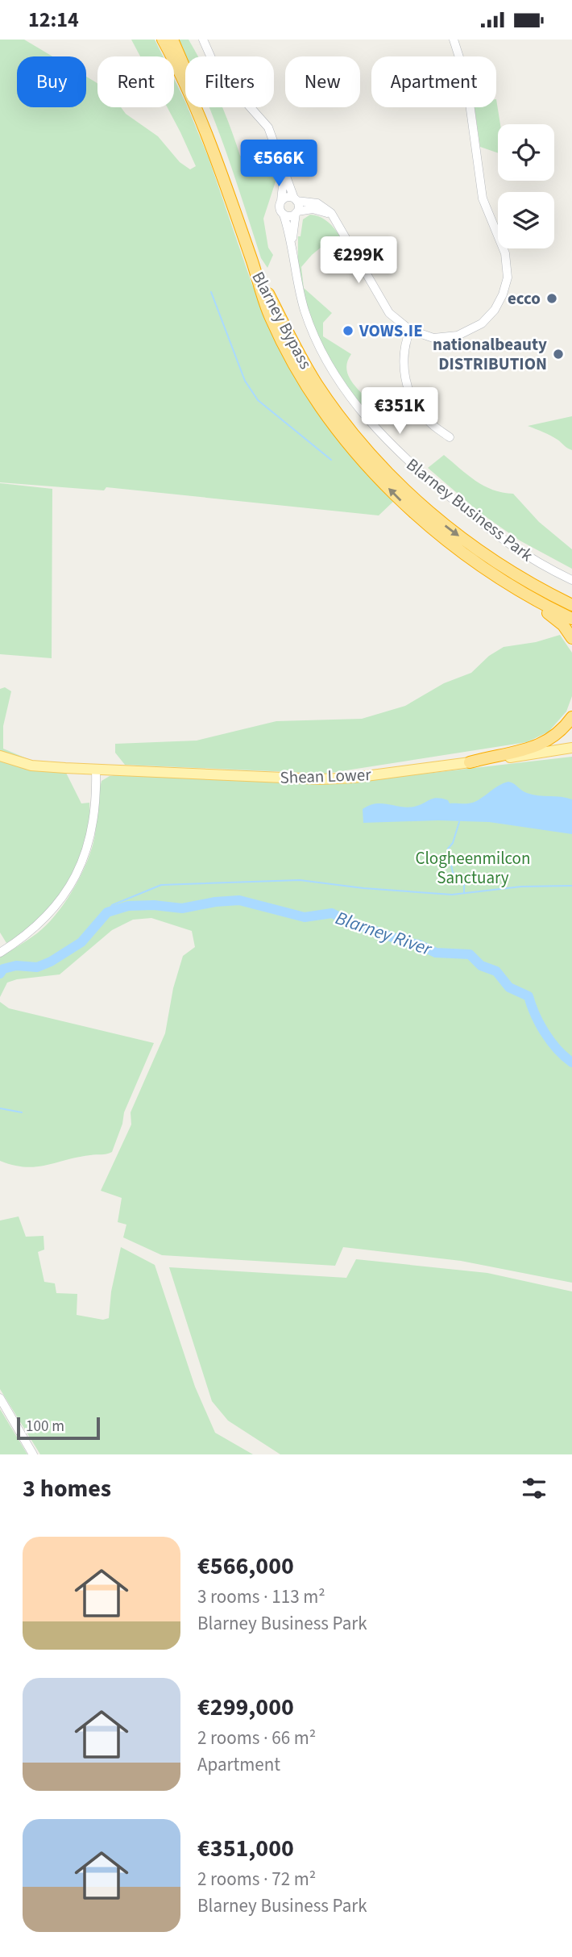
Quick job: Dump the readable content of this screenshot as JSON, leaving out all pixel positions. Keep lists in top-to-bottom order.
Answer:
{
  "streets": {
    "highway": ["Blarney Bypass"],
    "main road": ["Shean Lower"],
    "street": ["Blarney Business Park"]
  },
  "water": ["Blarney River"],
  "parks": ["Clogheenmilcon Sanctuary"],
  "places": ["ecco", "VOWS.IE", "nationalbeauty DISTRIBUTION"],
  "scale_bar": "100 m",
  "page": {
    "status": "12:14",
    "chip": [
      "Buy",
      "Rent",
      "Filters",
      "New",
      "Apartment"
    ],
    "price": ["€566K", "€299K", "€351K"],
    "scale": "100 m",
    "heading": "3 homes",
    "list": [
      {
        "name": "€566,000",
        "note": "3 rooms · 113 m² · Blarney Business Park"
      },
      {
        "name": "€299,000",
        "note": "2 rooms · 66 m² · Apartment"
      },
      {
        "name": "€351,000",
        "note": "2 rooms · 72 m² · Blarney Business Park"
      }
    ]
  }
}
